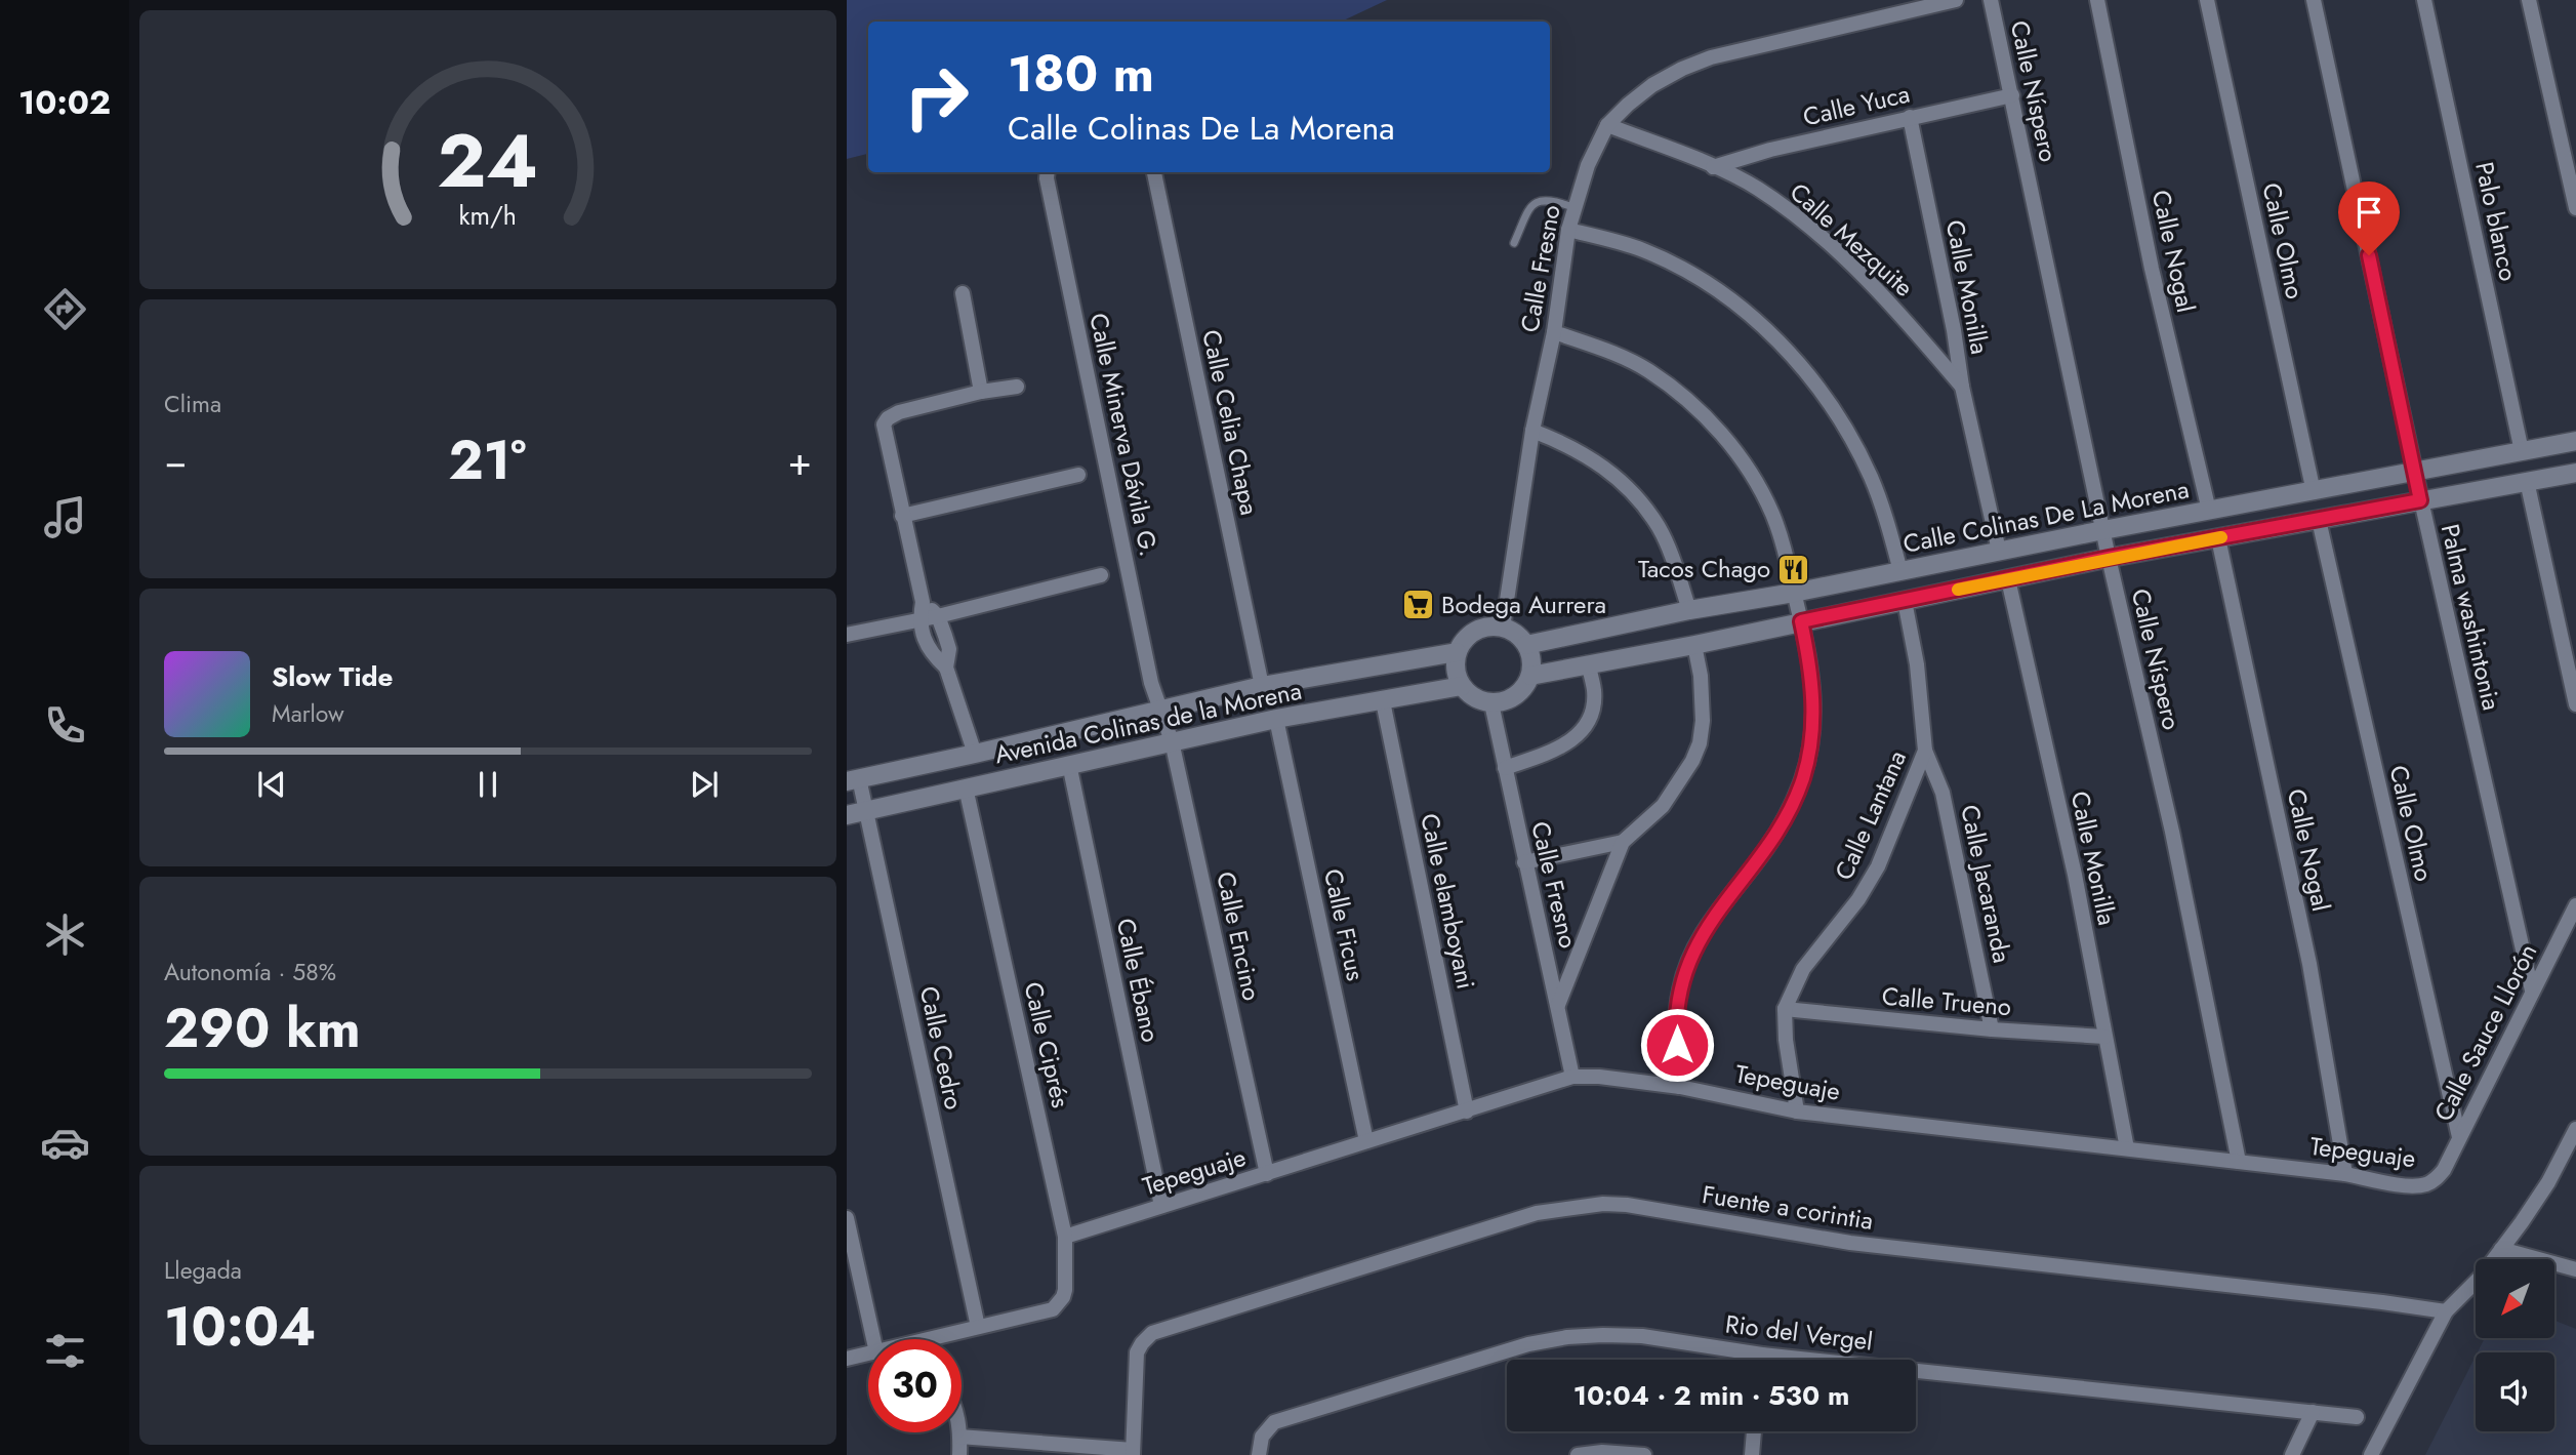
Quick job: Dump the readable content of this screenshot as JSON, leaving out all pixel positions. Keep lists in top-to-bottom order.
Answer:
{
  "streets": {
    "street": [
      "Calle Níspero",
      "Calle Yuca",
      "Palo blanco",
      "Calle Mezquite",
      "Calle Olmo",
      "Calle Nogal",
      "Calle Fresno",
      "Calle Monilla",
      "Calle Celia Chapa",
      "Calle Minerva Dávila G.",
      "Calle Colinas De La Morena",
      "Palma washintonia",
      "Avenida Colinas de la Morena",
      "Calle Lantana",
      "Calle Jacaranda",
      "Calle elamboyani",
      "Calle Ficus",
      "Calle Encino",
      "Calle Ébano",
      "Calle Trueno",
      "Calle Sauce Llorón",
      "Calle Ciprés",
      "Calle Cedro",
      "Tepeguaje",
      "Fuente a corintia",
      "Rio del Vergel"
    ]
  },
  "crossings": [
    ["Calle Níspero", "Calle Yuca"],
    ["Calle Níspero", "Calle Colinas De La Morena"],
    ["Calle Níspero", "Tepeguaje"],
    ["Calle Yuca", "Calle Mezquite"],
    ["Calle Yuca", "Calle Monilla"],
    ["Palo blanco", "Calle Colinas De La Morena"],
    ["Calle Mezquite", "Calle Fresno"],
    ["Calle Mezquite", "Calle Monilla"],
    ["Calle Olmo", "Calle Colinas De La Morena"],
    ["Calle Olmo", "Calle Sauce Llorón"],
    ["Calle Nogal", "Calle Colinas De La Morena"],
    ["Calle Nogal", "Tepeguaje"],
    ["Calle Fresno", "Calle Colinas De La Morena"],
    ["Calle Fresno", "Avenida Colinas de la Morena"],
    ["Calle Fresno", "Tepeguaje"],
    ["Calle Monilla", "Calle Colinas De La Morena"],
    ["Calle Monilla", "Calle Trueno"],
    ["Calle Monilla", "Tepeguaje"],
    ["Calle Celia Chapa", "Avenida Colinas de la Morena"],
    ["Calle Minerva Dávila G.", "Avenida Colinas de la Morena"],
    ["Calle Minerva Dávila G.", "Calle Encino"],
    ["Calle Colinas De La Morena", "Palma washintonia"],
    ["Calle Colinas De La Morena", "Avenida Colinas de la Morena"],
    ["Palma washintonia", "Calle Sauce Llorón"],
    ["Avenida Colinas de la Morena", "Calle elamboyani"],
    ["Avenida Colinas de la Morena", "Calle Ficus"],
    ["Avenida Colinas de la Morena", "Calle Encino"],
    ["Avenida Colinas de la Morena", "Calle Ébano"],
    ["Avenida Colinas de la Morena", "Calle Ciprés"],
    ["Avenida Colinas de la Morena", "Calle Cedro"],
    ["Calle Lantana", "Calle Jacaranda"],
    ["Calle Lantana", "Calle Trueno"],
    ["Calle Lantana", "Tepeguaje"],
    ["Calle Jacaranda", "Calle Trueno"],
    ["Calle elamboyani", "Tepeguaje"],
    ["Calle Ficus", "Tepeguaje"],
    ["Calle Encino", "Tepeguaje"],
    ["Calle Ébano", "Tepeguaje"],
    ["Calle Sauce Llorón", "Tepeguaje"],
    ["Calle Ciprés", "Calle Cedro"],
    ["Calle Ciprés", "Tepeguaje"]
  ],
  "places": {
    "restaurant": ["Tacos Chago"],
    "supermarket": ["Bodega Aurrera"]
  },
  "north": "bottom left",
  "page": {
    "tabs": "10:02",
    "turn": ["180 m", "Calle Colinas De La Morena"],
    "tile": [
      "Clima",
      ["Autonomía · 58%", "290 km"],
      ["Llegada", "10:04"]
    ],
    "heat": ["−", "21°", "+"],
    "song": ["Slow Tide", "Marlow"],
    "limit": "30",
    "trip": "10:04 · 2 min · 530 m",
    "gauge": ["24", "km/h"]
  }
}
